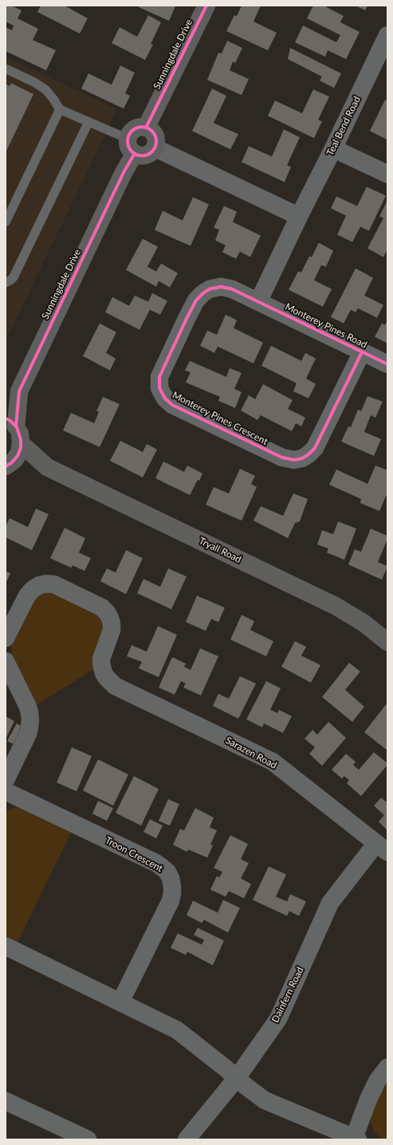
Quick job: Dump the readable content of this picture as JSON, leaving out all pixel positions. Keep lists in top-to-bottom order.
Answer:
{
  "streets": {
    "street": [
      "Sunningdale Drive",
      "Teal Bend Road",
      "Monterey Pines Road",
      "Monterey Pines Crescent",
      "Tryall Road",
      "Sarazen Road",
      "Troon Crescent",
      "Dainfern Road"
    ]
  },
  "crossings": [
    ["Monterey Pines Road", "Monterey Pines Crescent"],
    ["Sarazen Road", "Dainfern Road"]
  ]
}
